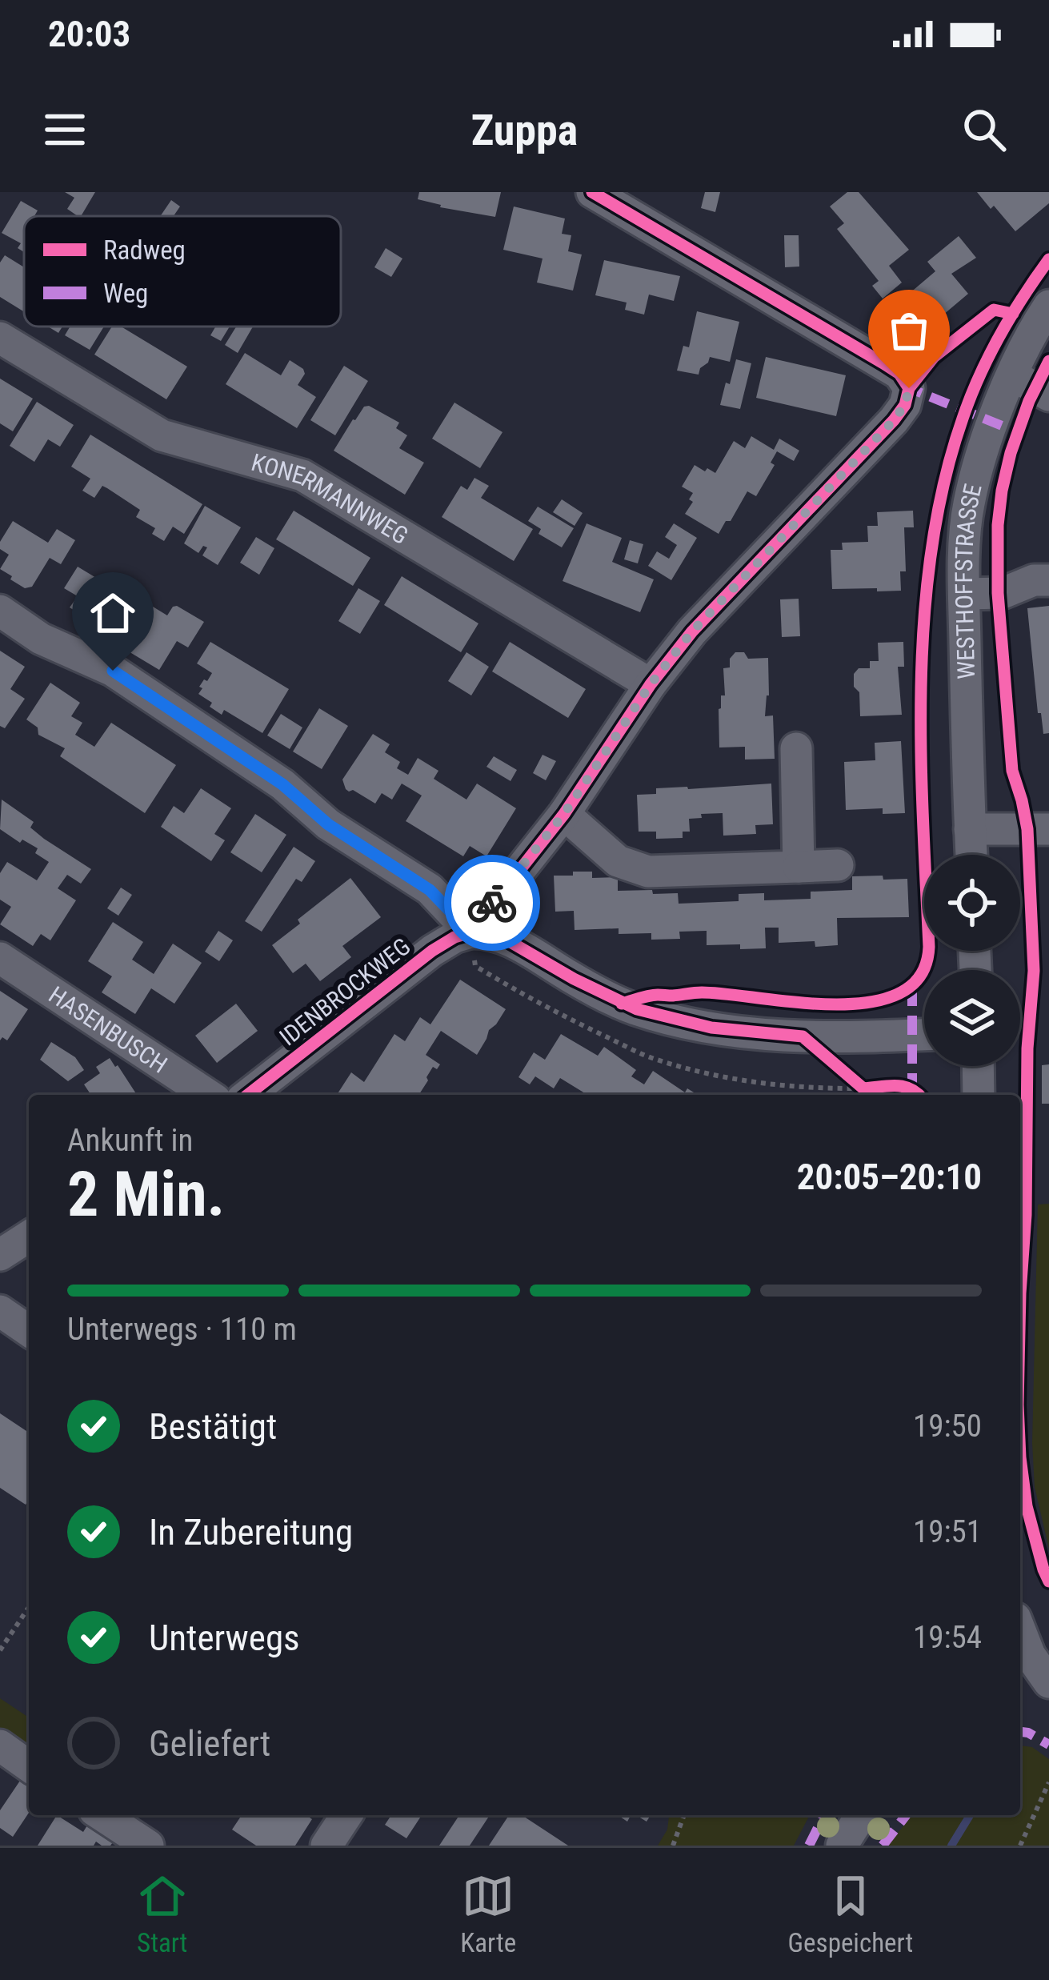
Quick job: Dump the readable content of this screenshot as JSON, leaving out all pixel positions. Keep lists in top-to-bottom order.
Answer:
{
  "streets": {
    "street": [
      "KONERMANNWEG",
      "WESTHOFFSTRASSE",
      "IDENBROCKWEG",
      "HASENBUSCH"
    ]
  },
  "crossings": [
    ["KONERMANNWEG", "IDENBROCKWEG"]
  ],
  "legend": ["Radweg", "Weg"],
  "page": {
    "status": "20:03",
    "header": "Zuppa",
    "heading": ["2 Min.", "Ankunft in", "20:05–20:10"],
    "bar": "Unterwegs · 110 m",
    "list": [
      ["Bestätigt", "19:50"],
      ["In Zubereitung", "19:51"],
      ["Unterwegs", "19:54"],
      "Geliefert"
    ],
    "tabs": ["Start", "Karte", "Gespeichert"]
  }
}
